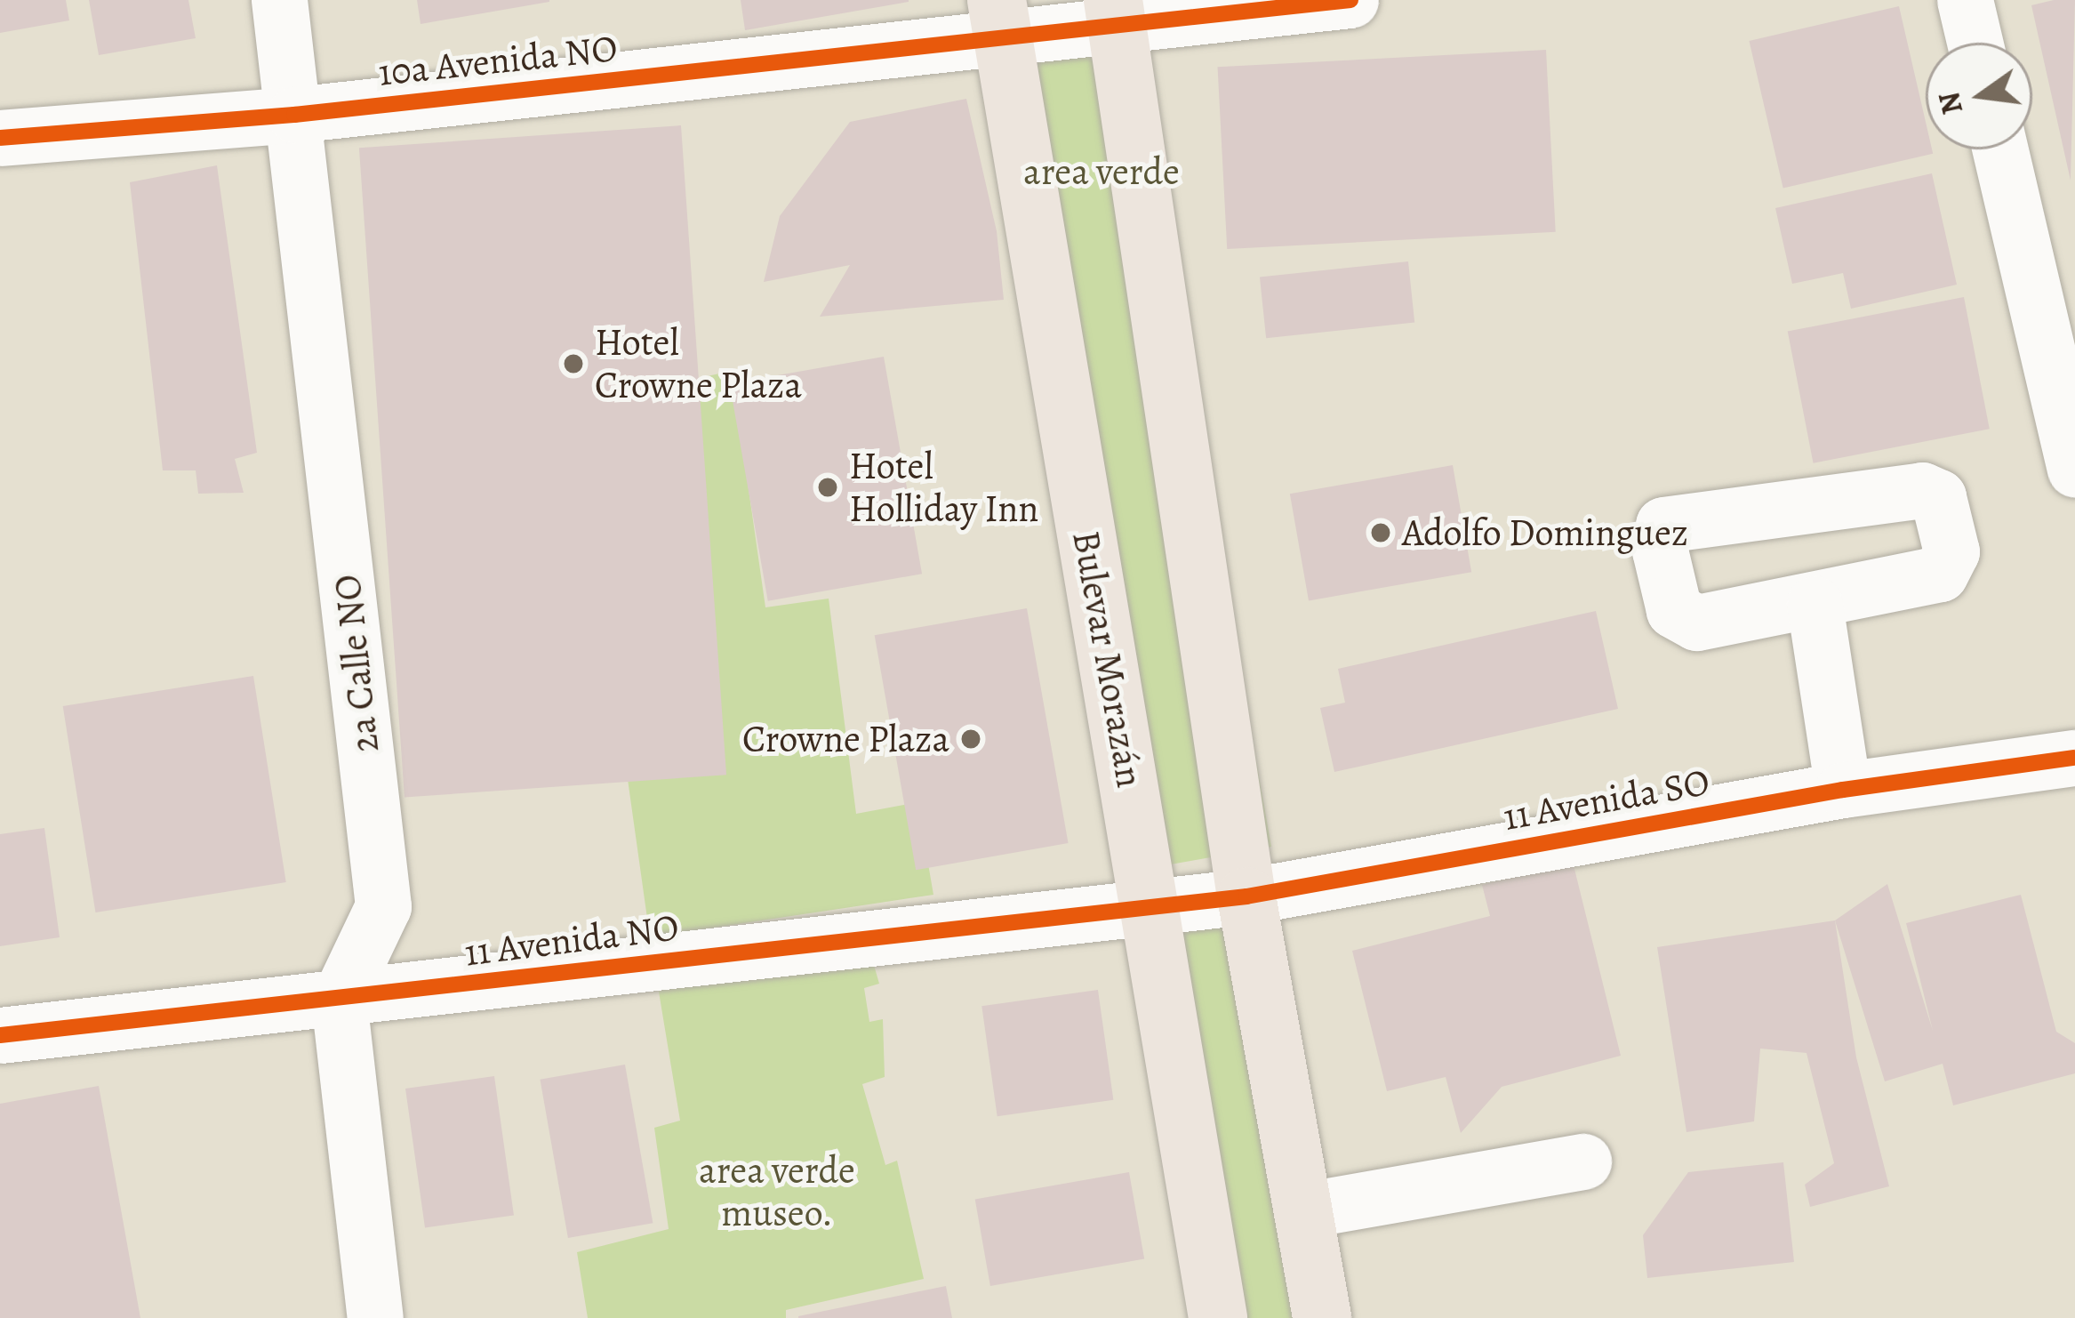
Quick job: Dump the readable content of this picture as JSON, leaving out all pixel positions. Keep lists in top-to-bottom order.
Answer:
{
  "streets": {
    "main road": ["Bulevar Morazán"],
    "street": [
      "10a Avenida NO",
      "2a Calle NO",
      "11 Avenida SO",
      "11 Avenida NO"
    ]
  },
  "crossings": [
    ["10a Avenida NO", "Bulevar Morazán"],
    ["10a Avenida NO", "2a Calle NO"],
    ["Bulevar Morazán", "11 Avenida SO"],
    ["Bulevar Morazán", "11 Avenida NO"],
    ["2a Calle NO", "11 Avenida NO"],
    ["11 Avenida SO", "11 Avenida NO"]
  ],
  "parks": ["area verde", "area verde museo."],
  "places": [
    "Hotel Crowne Plaza",
    "Hotel Holliday Inn",
    "Adolfo Dominguez",
    "Crowne Plaza"
  ],
  "north": "left"
}
